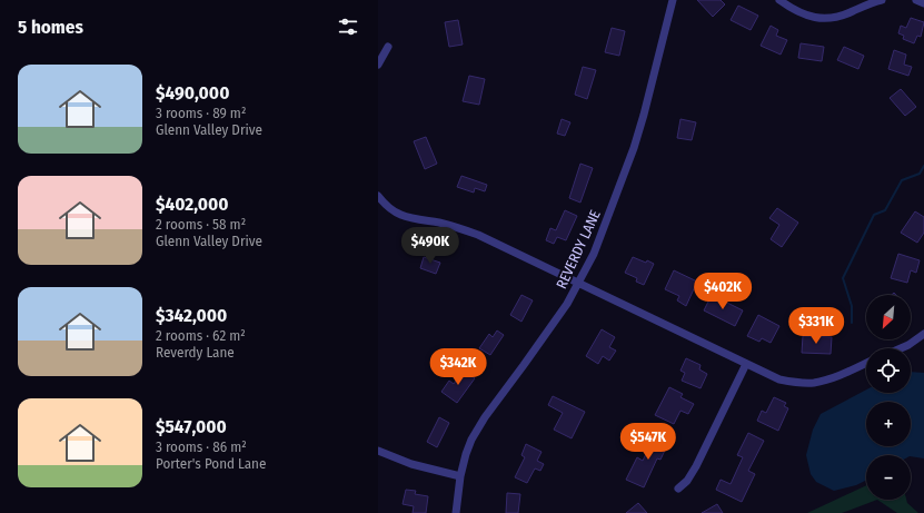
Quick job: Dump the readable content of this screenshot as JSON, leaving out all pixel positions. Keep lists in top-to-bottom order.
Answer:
{
  "streets": {
    "street": ["REVERDY LANE"]
  },
  "north": "bottom left",
  "page": {
    "heading": "5 homes",
    "list": [
      {
        "name": "$490,000",
        "note": "3 rooms · 89 m² · Glenn Valley Drive"
      },
      {
        "name": "$402,000",
        "note": "2 rooms · 58 m² · Glenn Valley Drive"
      },
      {
        "name": "$342,000",
        "note": "2 rooms · 62 m² · Reverdy Lane"
      },
      {
        "name": "$547,000",
        "note": "3 rooms · 86 m² · Porter's Pond Lane"
      }
    ],
    "price": [
      "$490K",
      "$402K",
      "$331K",
      "$342K",
      "$547K"
    ],
    "map_buttons": ["+", "−"]
  }
}
